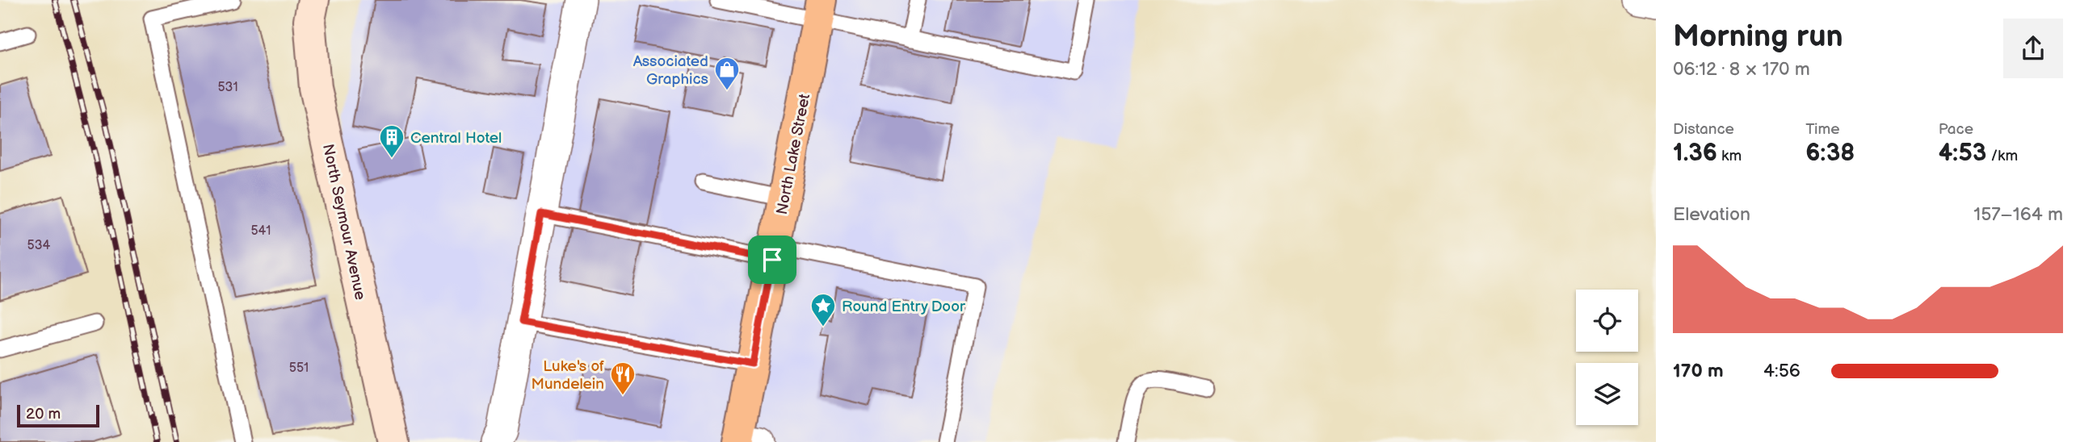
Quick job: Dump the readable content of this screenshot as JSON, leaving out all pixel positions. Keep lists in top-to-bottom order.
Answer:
{
  "streets": {
    "main road": ["North Lake Street"],
    "street": ["North Seymour Avenue"]
  },
  "places": {
    "shop": ["Associated Graphics"],
    "building": ["Central Hotel"],
    "place": ["Round Entry Door"],
    "restaurant": ["Luke's of Mundelein"]
  },
  "house_numbers": [
    "531",
    "541",
    "534",
    "551"
  ],
  "scale_bar": "20 m",
  "page": {
    "heading": ["Morning run", "06:12 · 8 × 170 m"],
    "stats": [
      ["Distance", "1.36 km"],
      ["Time", "6:38"],
      ["Pace", "4:53 /km"]
    ],
    "chart": ["Elevation", "157–164 m"],
    "list": [
      {
        "name": "170 m",
        "note": "4:56"
      }
    ],
    "scale": "20 m"
  }
}
